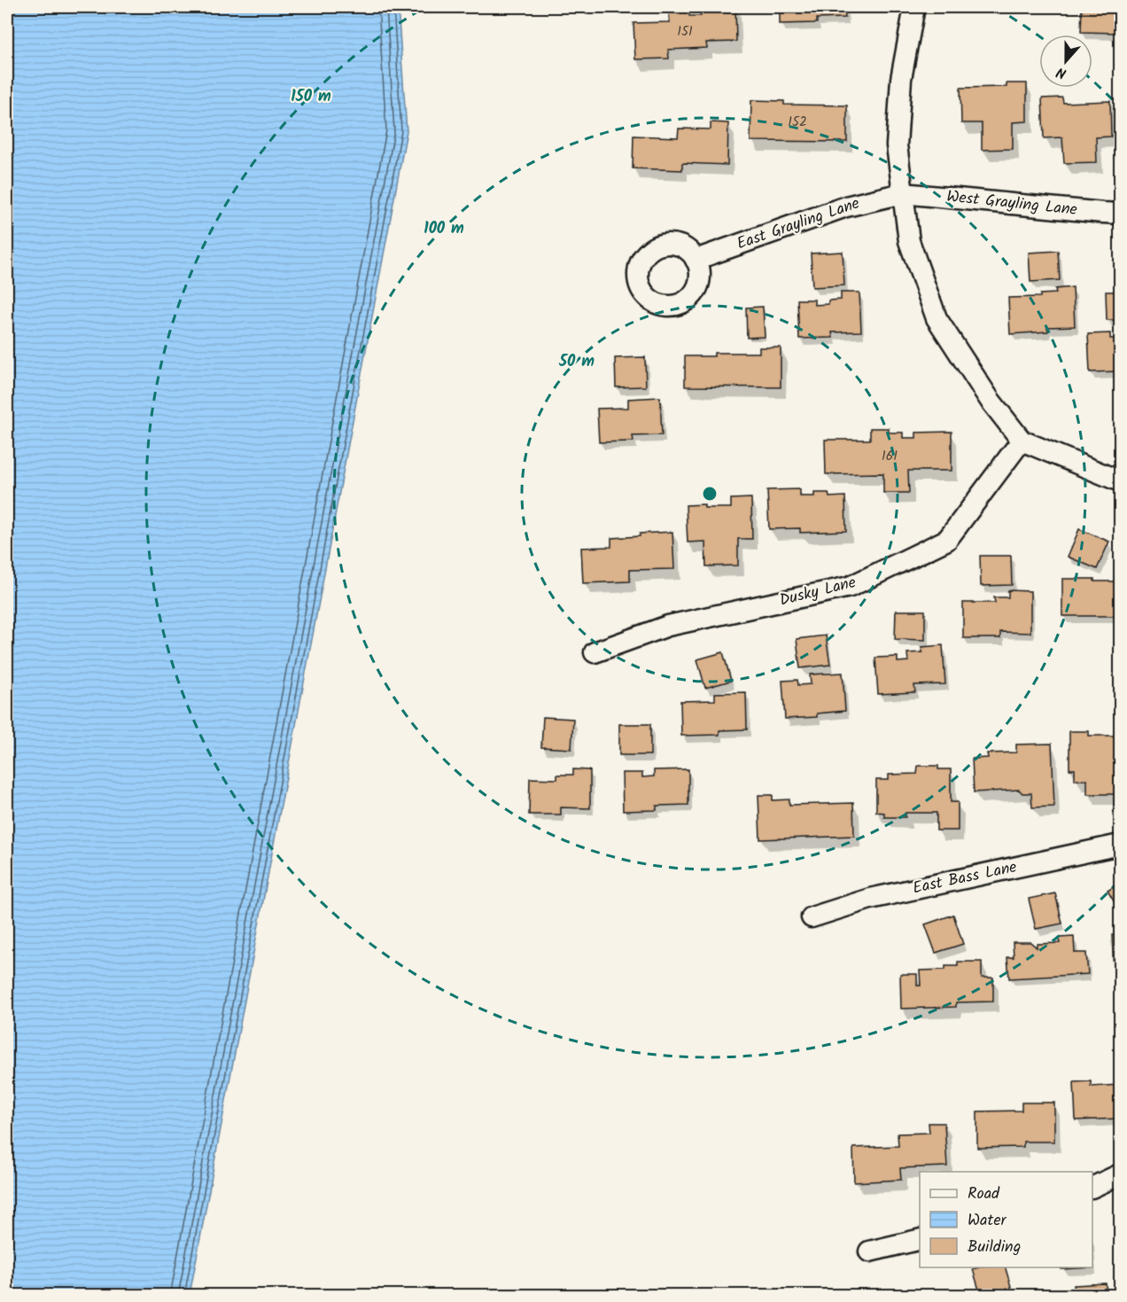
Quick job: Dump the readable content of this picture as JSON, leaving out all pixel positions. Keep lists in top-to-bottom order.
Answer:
{
  "streets": {
    "street": [
      "West Grayling Lane",
      "East Grayling Lane",
      "Dusky Lane",
      "East Bass Lane"
    ]
  },
  "crossings": [
    ["West Grayling Lane", "East Grayling Lane"]
  ],
  "house_numbers": ["151", "152", "161"],
  "legend": ["Road", "Water", "Building"],
  "north": "bottom",
  "rings": ["150 m", "100 m", "50 m"]
}
